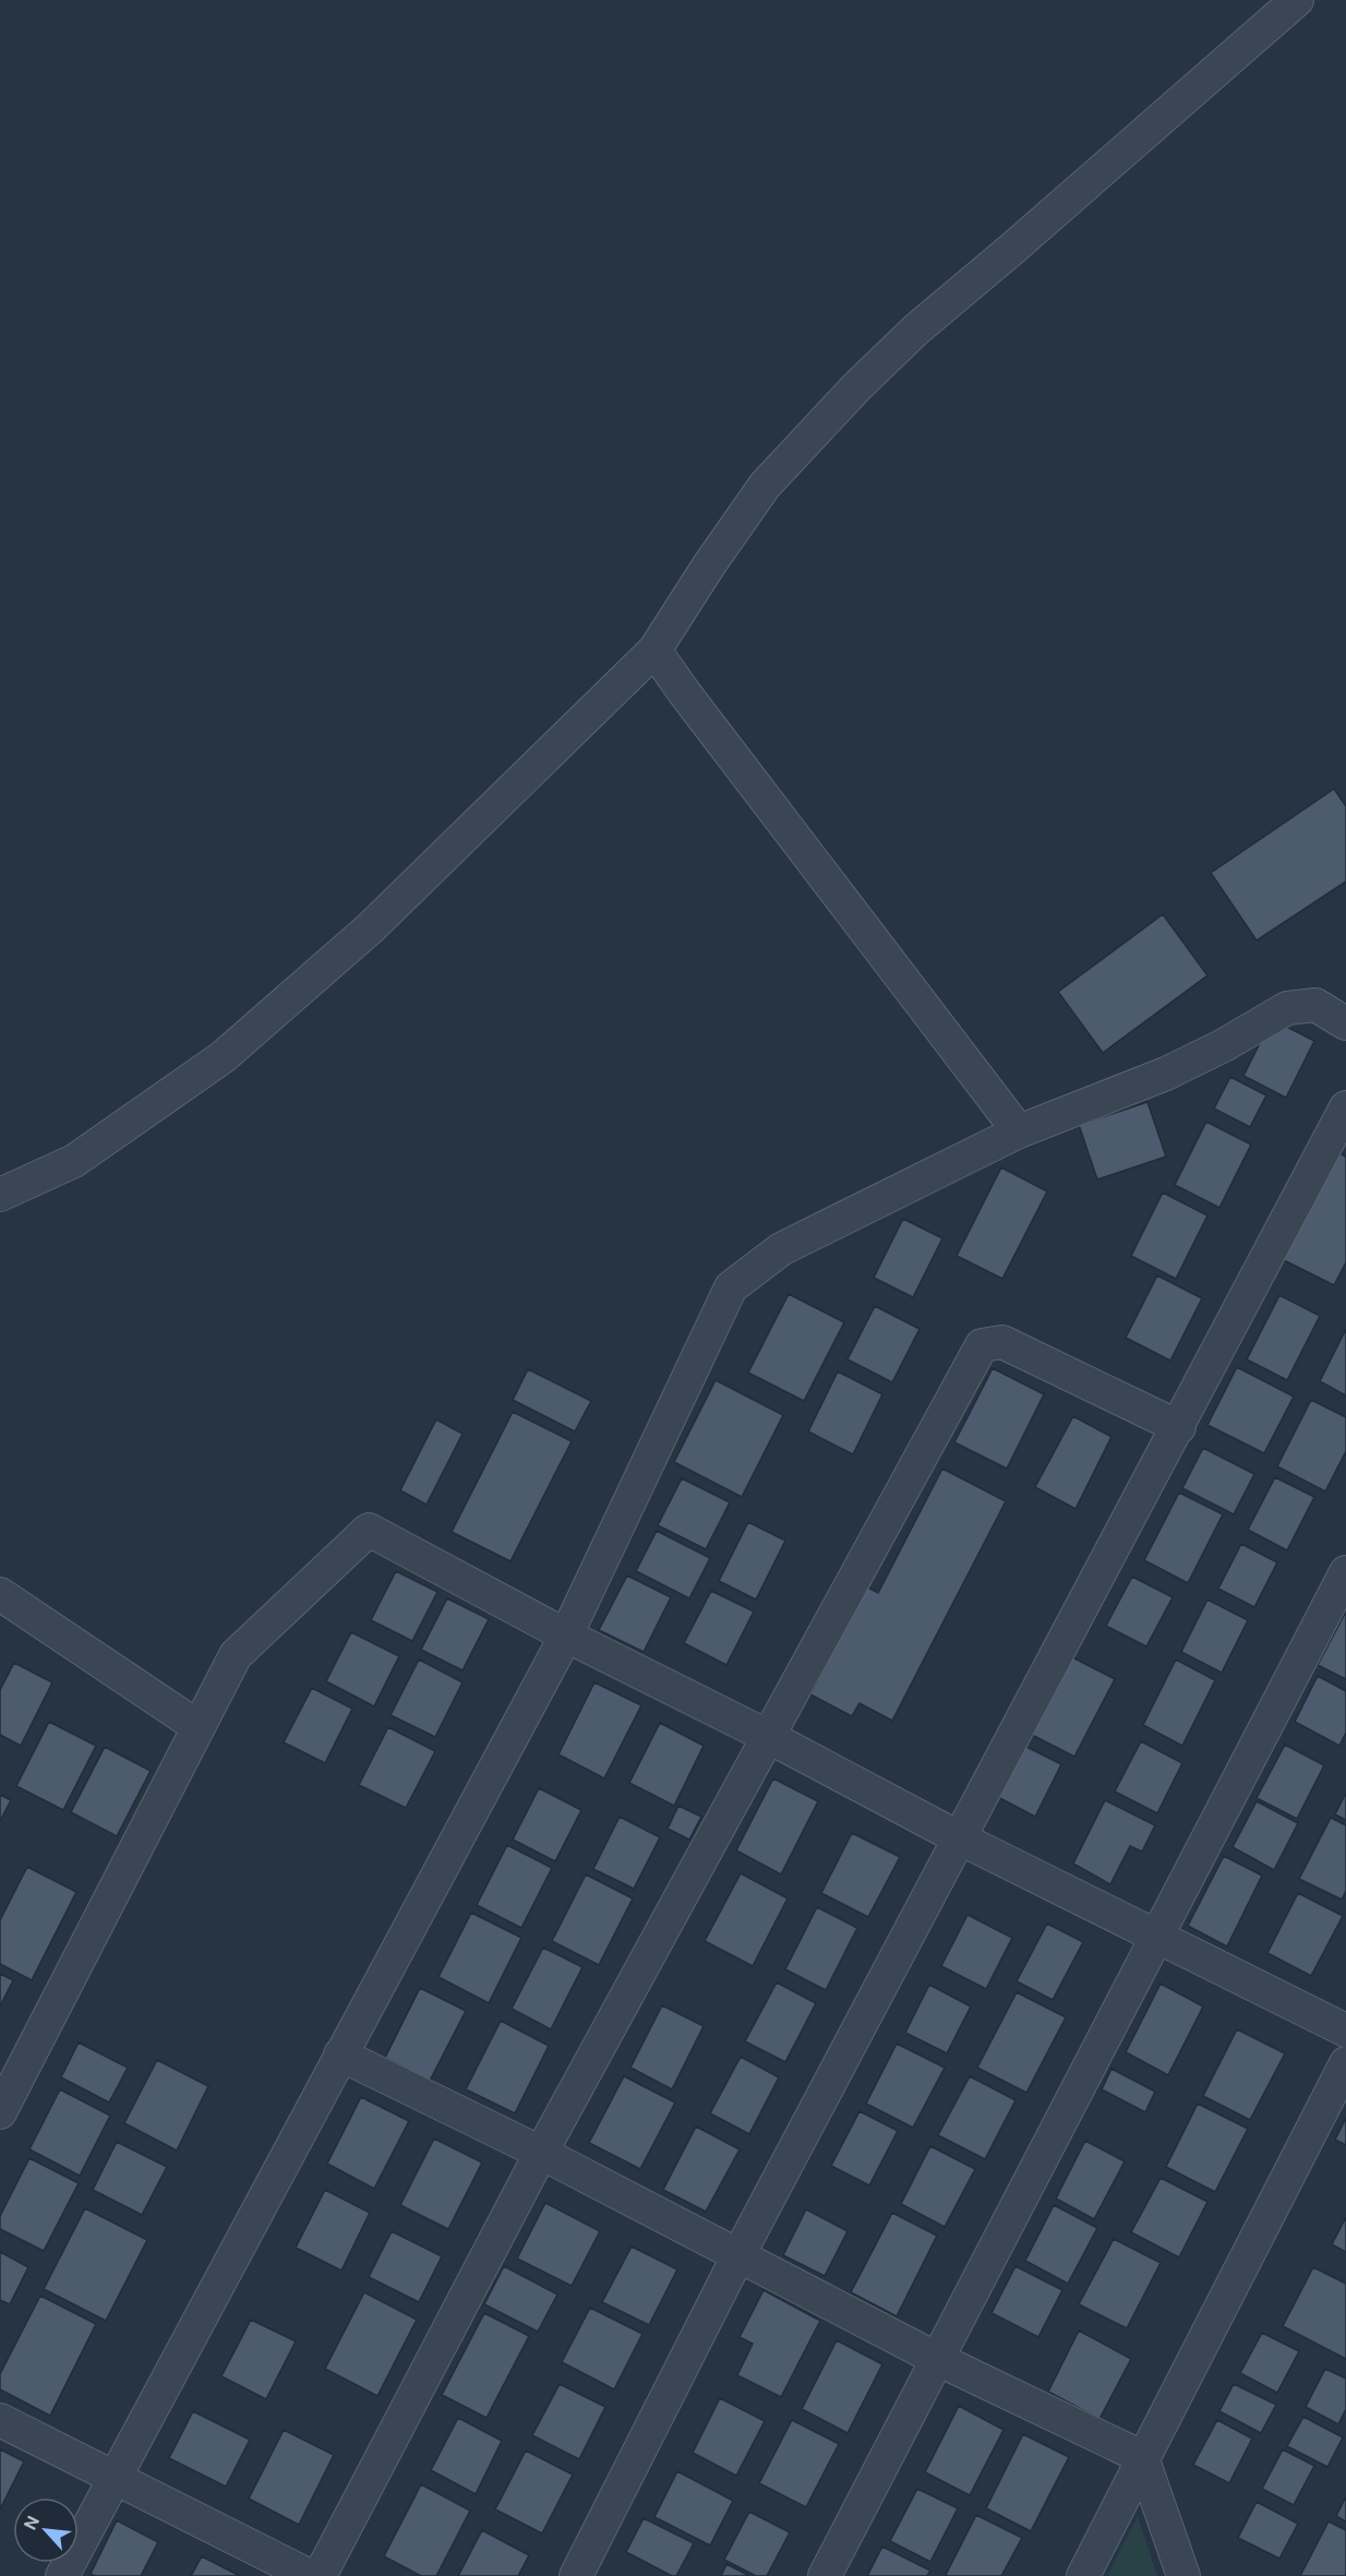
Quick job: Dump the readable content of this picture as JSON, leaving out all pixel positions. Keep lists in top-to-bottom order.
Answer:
{
  "north": "top left"
}
